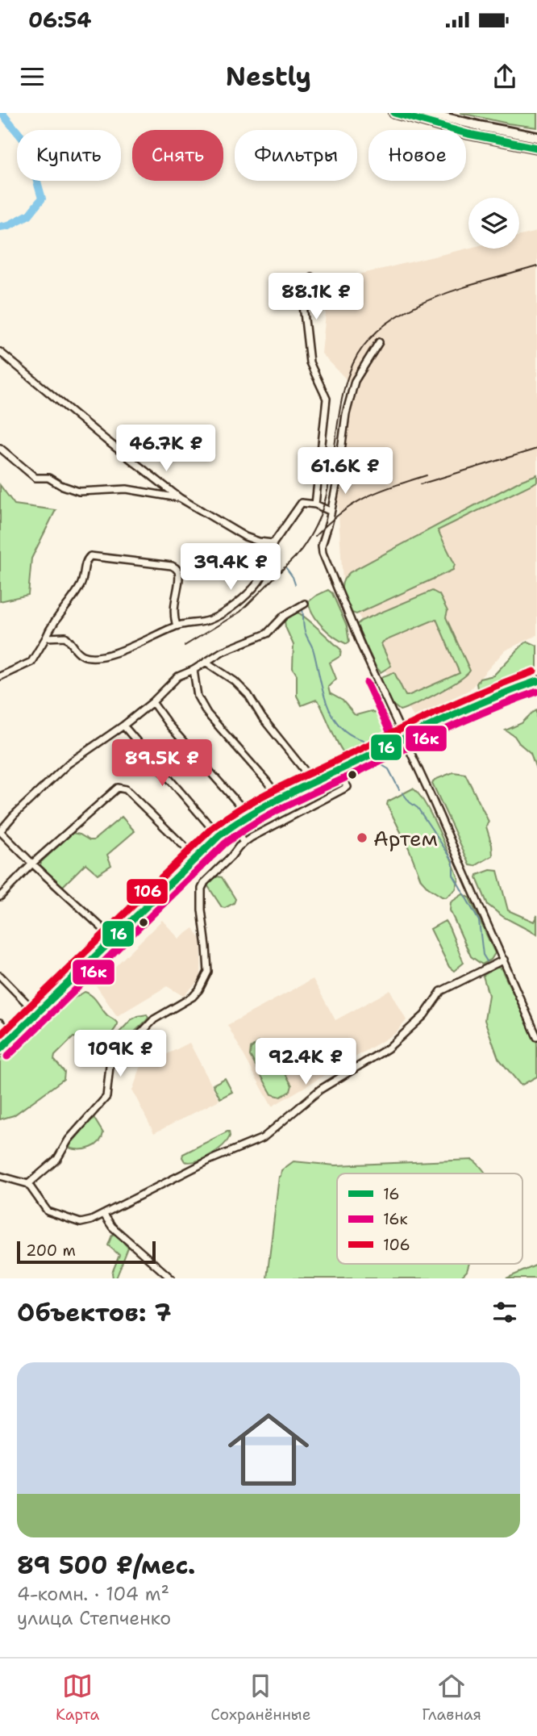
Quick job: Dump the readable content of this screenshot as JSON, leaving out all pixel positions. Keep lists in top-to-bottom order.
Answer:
{
  "places": ["Артем"],
  "lines": ["transit line 16", "transit line 106", "transit line 16к"],
  "legend": ["16", "16к", "106"],
  "scale_bar": "200 m",
  "page": {
    "status": "06:54",
    "header": "Nestly",
    "chip": [
      "Купить",
      "Снять",
      "Фильтры",
      "Новое"
    ],
    "price": [
      "88.1K ₽",
      "46.7K ₽",
      "61.6K ₽",
      "39.4K ₽",
      "89.5K ₽",
      "109K ₽",
      "92.4K ₽"
    ],
    "scale": "200 m",
    "heading": "Объектов: 7",
    "list": [
      {
        "name": "89 500 ₽/мес.",
        "note": "4-комн. · 104 m² · улица Степченко"
      }
    ],
    "tabs": ["Карта", "Сохранённые", "Главная"]
  }
}
